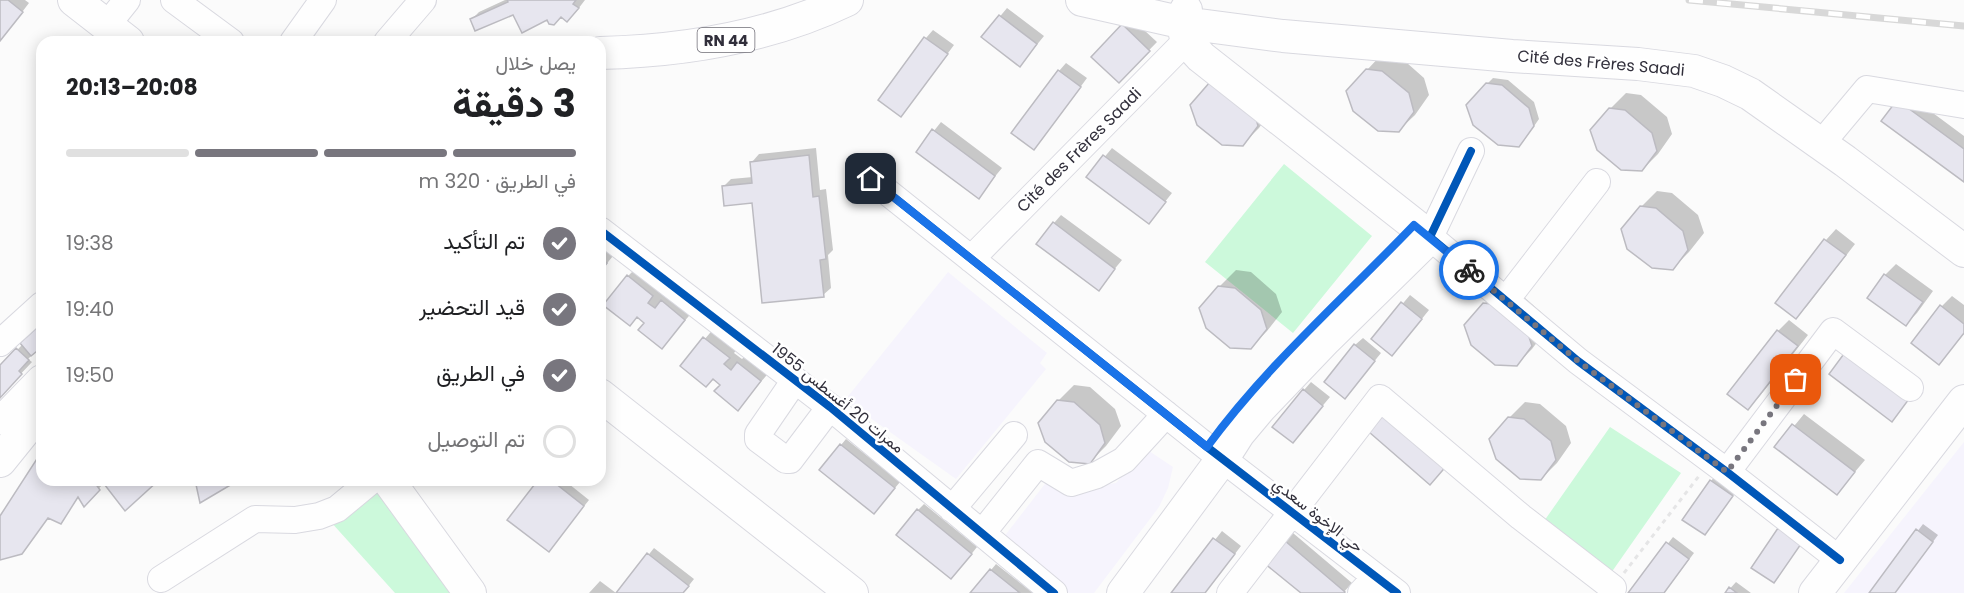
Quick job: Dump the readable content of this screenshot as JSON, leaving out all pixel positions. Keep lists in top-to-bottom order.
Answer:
{
  "streets": {
    "main road": ["RN 44", "Cité des Frères Saadi"],
    "street": ["ممرات 20 أغسطس 1955", "حي الإخوة سعدي"]
  },
  "page": {
    "heading": ["3 دقيقة", "يصل خلال", "20:08–20:13"],
    "bar": "في الطريق · 320 m",
    "list": [
      ["تم التأكيد", "19:38"],
      ["قيد التحضير", "19:40"],
      ["في الطريق", "19:50"],
      "تم التوصيل"
    ]
  }
}
